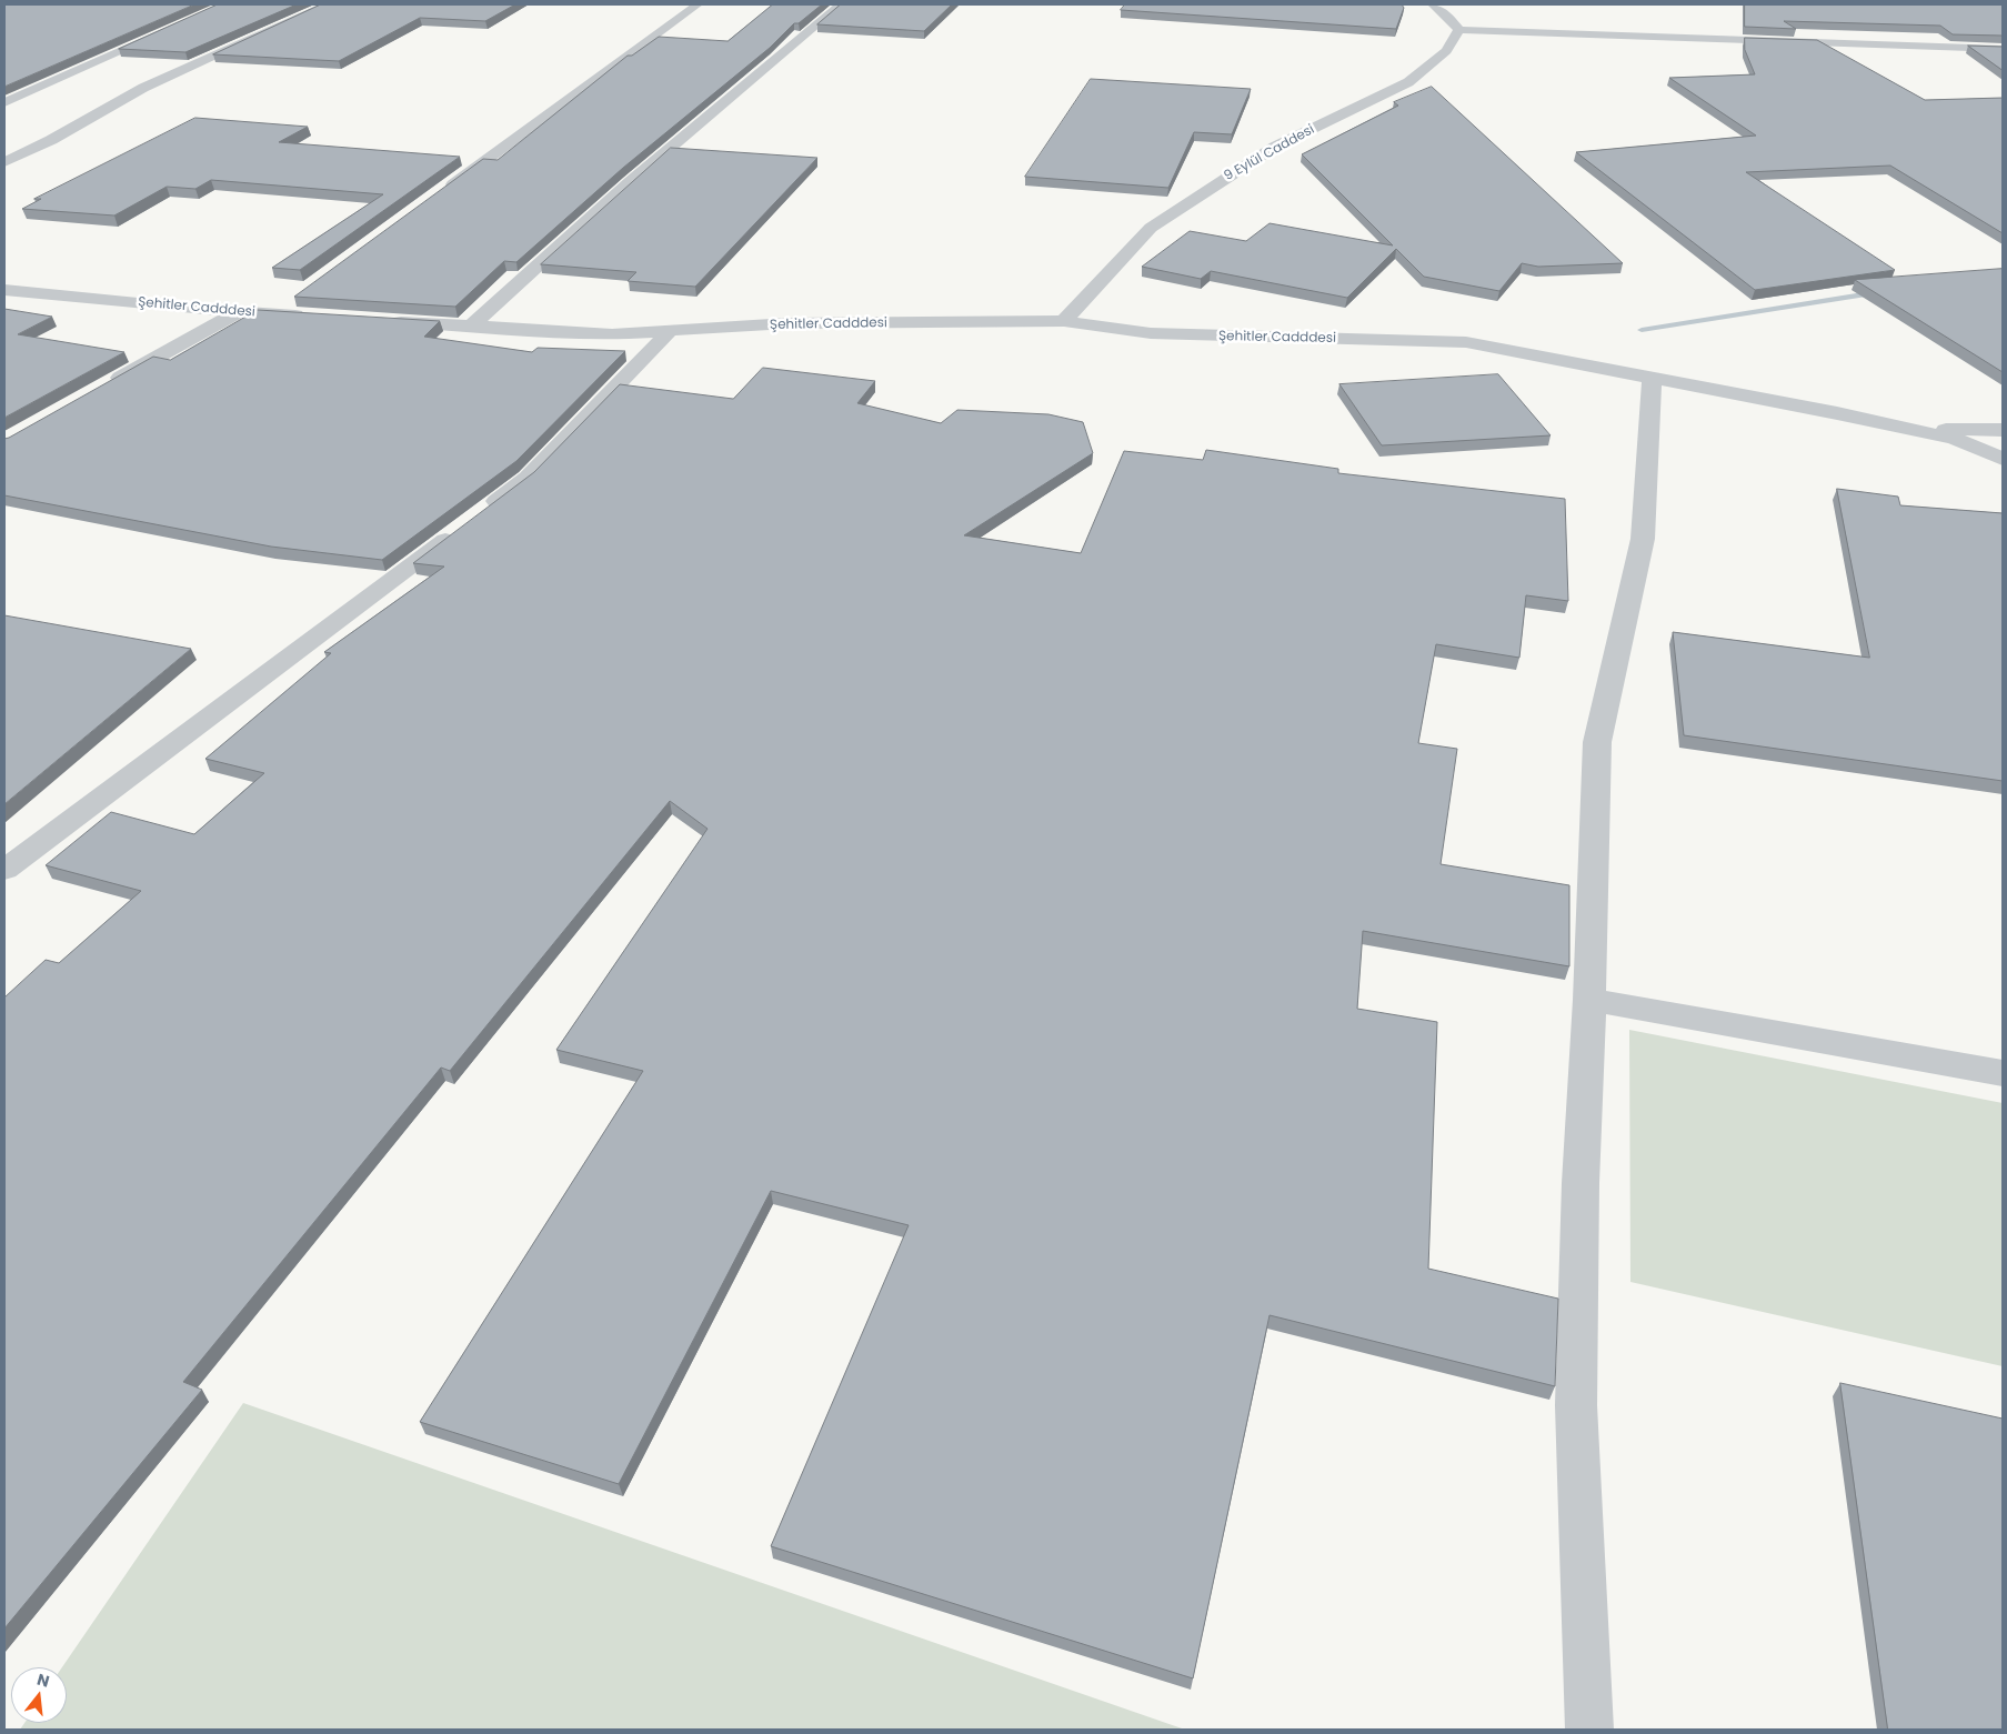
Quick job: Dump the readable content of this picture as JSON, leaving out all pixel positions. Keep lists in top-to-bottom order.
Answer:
{
  "streets": {
    "street": ["9 Eylül Caddesi", "Şehitler Cadddesi"]
  },
  "crossings": [
    ["9 Eylül Caddesi", "Şehitler Cadddesi"]
  ],
  "north": "top"
}
